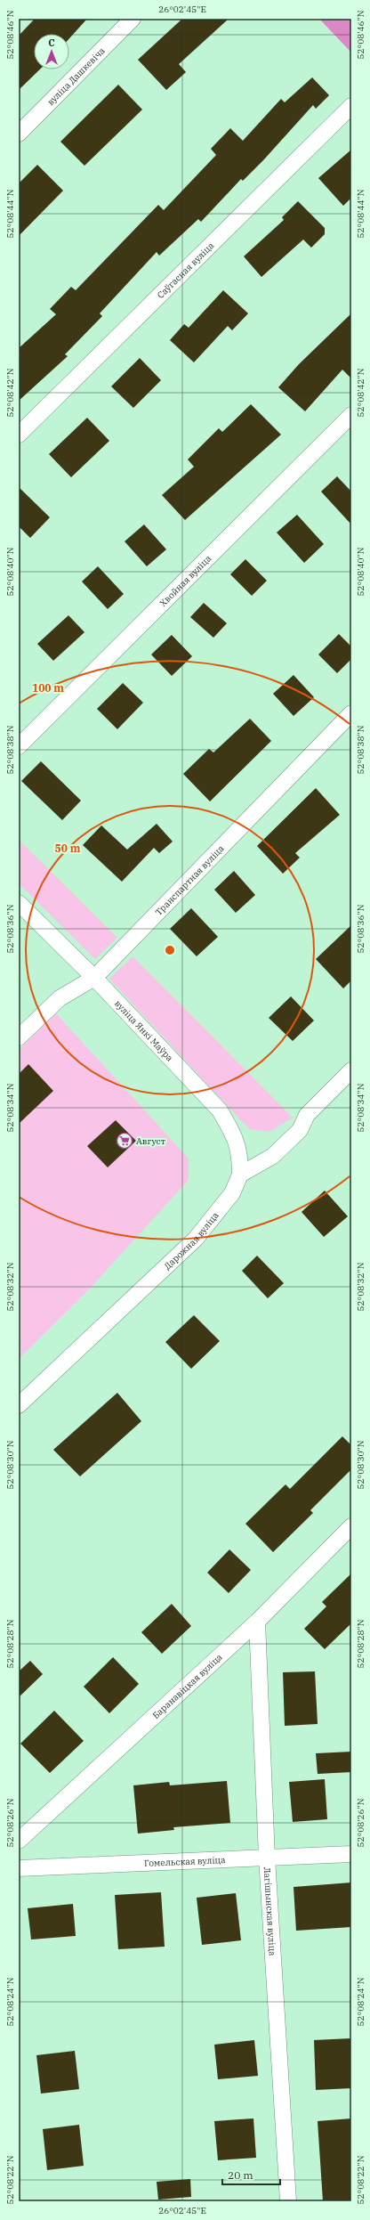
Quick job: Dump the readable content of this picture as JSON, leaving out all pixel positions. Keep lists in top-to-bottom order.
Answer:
{
  "streets": {
    "street": [
      "вуліца Дашкевіча",
      "Саўгасная вуліца",
      "Хвойная вуліца",
      "Транспартная вуліца",
      "вуліца Янкі Маўра",
      "Дарожная вуліца",
      "Баранавіцкая вуліца",
      "Гомельская вуліца",
      "Лагішынская вуліца"
    ]
  },
  "crossings": [
    ["Транспартная вуліца", "вуліца Янкі Маўра"],
    ["вуліца Янкі Маўра", "Дарожная вуліца"],
    ["Баранавіцкая вуліца", "Лагішынская вуліца"],
    ["Гомельская вуліца", "Лагішынская вуліца"]
  ],
  "places": {
    "supermarket": ["Август"]
  },
  "scale_bar": "20 m",
  "north": "top",
  "coordinates": [
    "26°02'45\"E",
    "52°08'46\"N",
    "52°08'44\"N",
    "52°08'42\"N",
    "52°08'40\"N",
    "52°08'38\"N",
    "52°08'36\"N",
    "52°08'34\"N",
    "52°08'32\"N",
    "52°08'30\"N",
    "52°08'28\"N",
    "52°08'26\"N",
    "52°08'24\"N",
    "52°08'22\"N"
  ],
  "rings": ["100 m", "50 m"]
}
